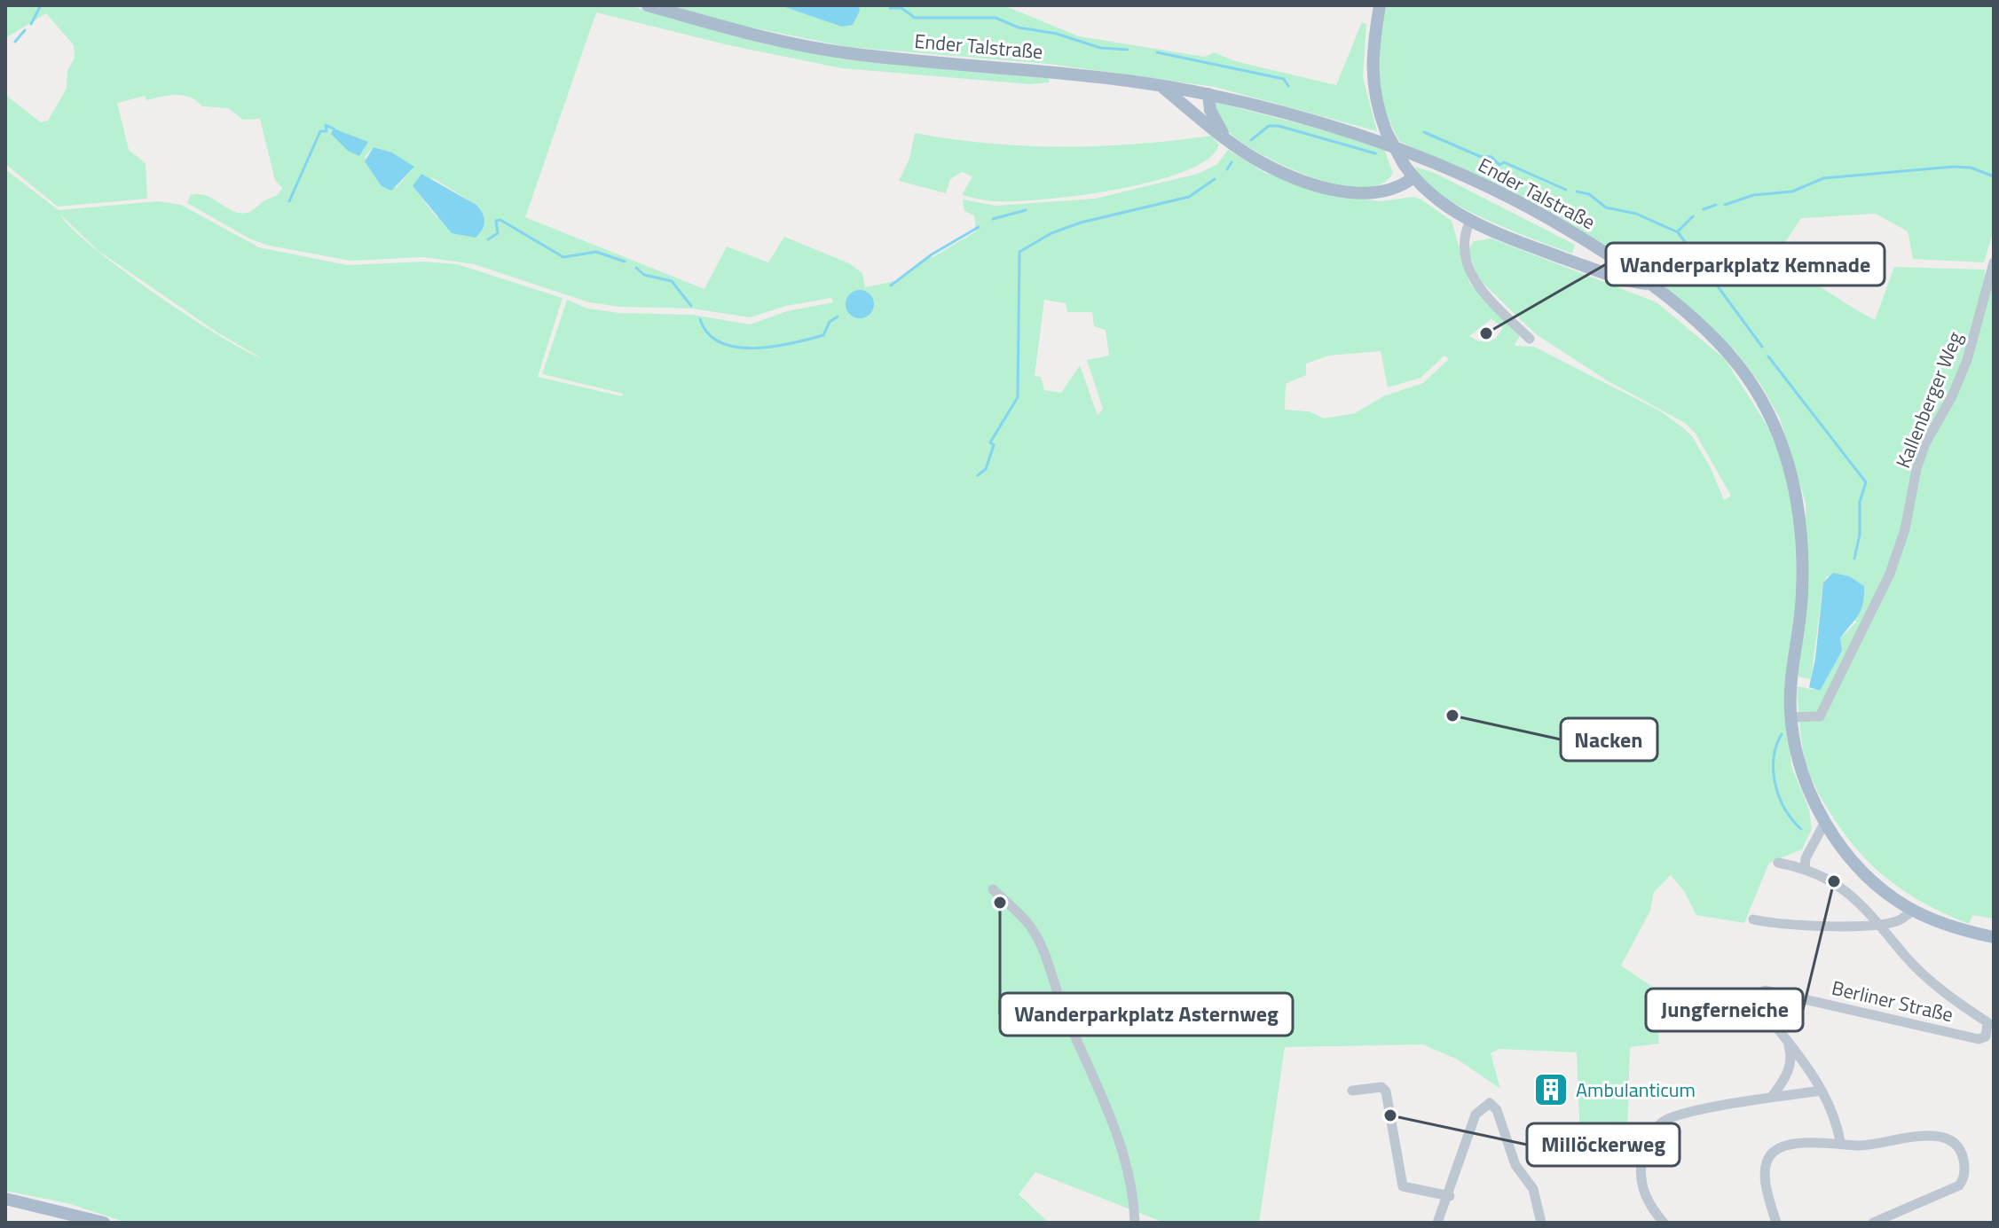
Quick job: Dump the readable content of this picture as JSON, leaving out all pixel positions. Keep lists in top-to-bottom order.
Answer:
{
  "streets": {
    "main road": ["Ender Talstraße"],
    "street": ["Kallenberger Weg", "Berliner Straße"]
  },
  "crossings": [
    ["Ender Talstraße", "Kallenberger Weg"]
  ],
  "places": {
    "other": [
      "Wanderparkplatz Kemnade",
      "Nacken",
      "Jungferneiche",
      "Wanderparkplatz Asternweg",
      "Millöckerweg"
    ],
    "building": ["Ambulanticum"]
  }
}
